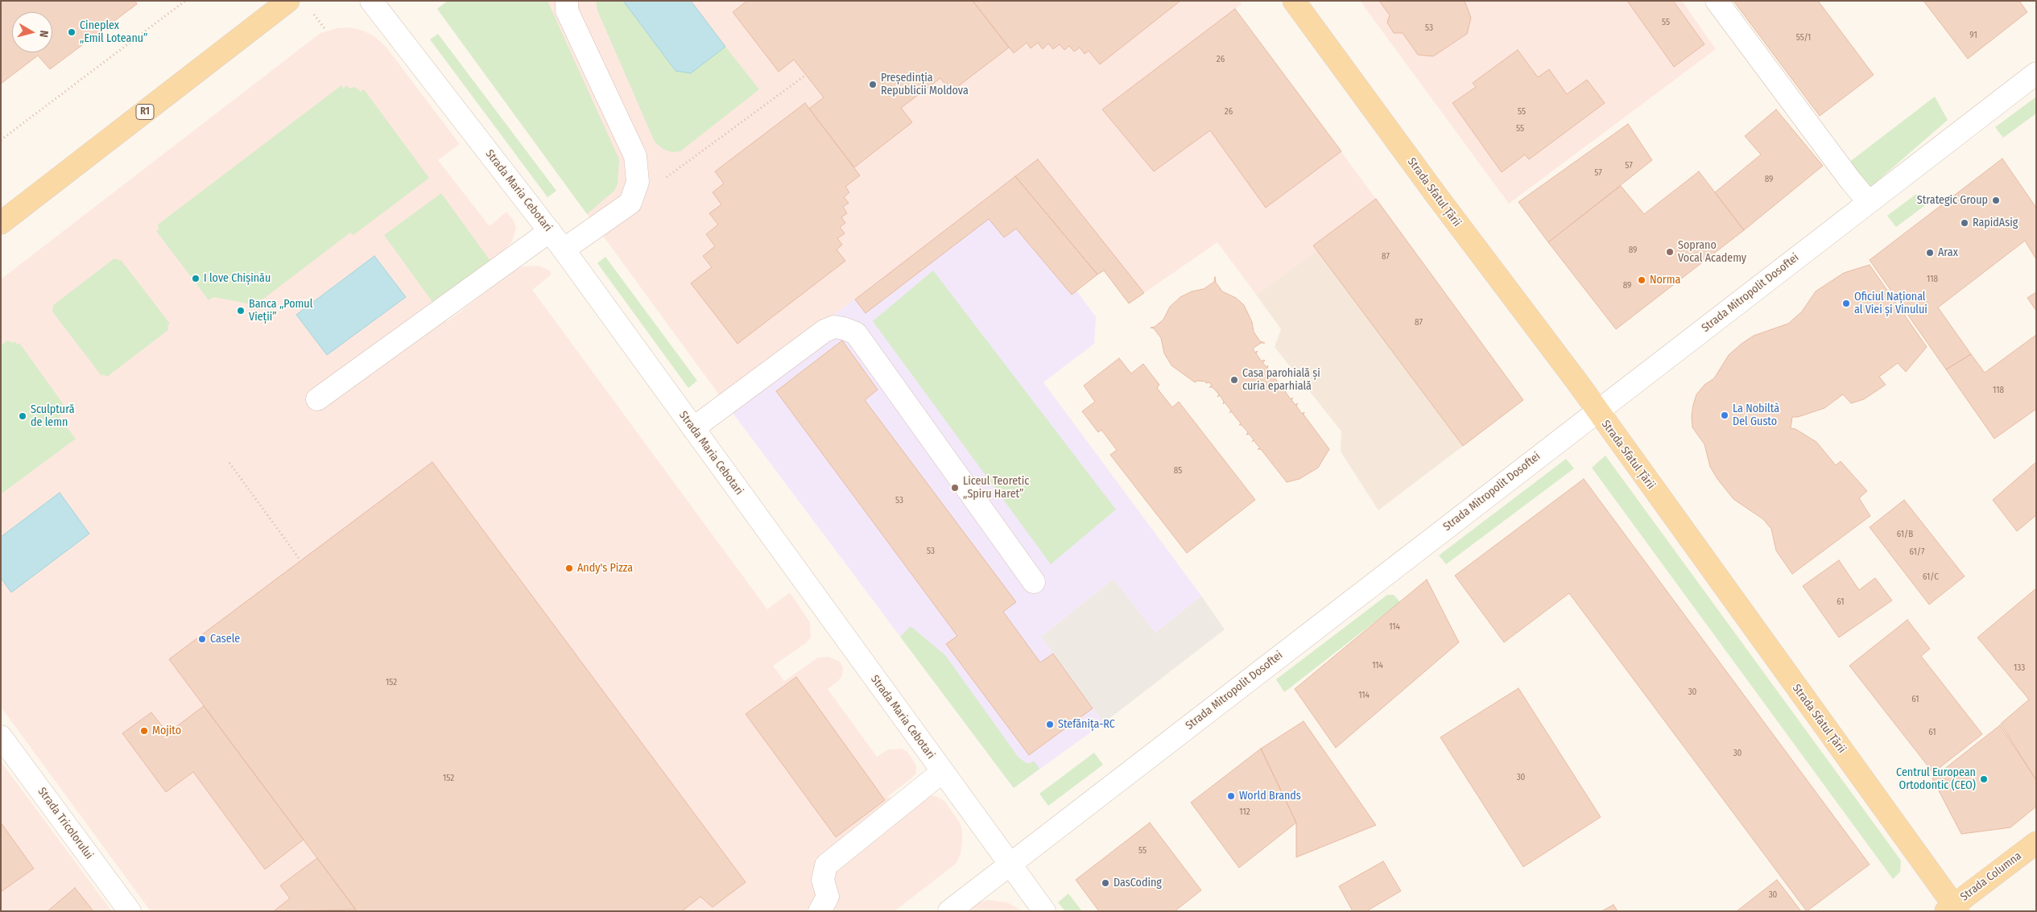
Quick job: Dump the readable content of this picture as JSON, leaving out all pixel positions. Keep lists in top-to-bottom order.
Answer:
{
  "streets": {
    "main road": ["R1", "Strada Sfatul Țării", "Strada Columna"],
    "street": ["Strada Maria Cebotari", "Strada Mitropolit Dosoftei", "Strada Tricolorului"]
  },
  "crossings": [
    ["Strada Maria Cebotari", "Strada Mitropolit Dosoftei"],
    ["Strada Sfatul Țării", "Strada Mitropolit Dosoftei"],
    ["Strada Sfatul Țării", "Strada Columna"]
  ],
  "places": [
    "Cineplex „Emil Loteanu”",
    "Președinția Republicii Moldova",
    "Strategic Group",
    "RapidAsig",
    "Soprano Vocal Academy",
    "Arax",
    "I love Chișinău",
    "Norma",
    "Oficiul Național al Viei și Vinului",
    "Banca „Pomul Vieții”",
    "Casa parohială și curia eparhială",
    "La Nobiltà Del Gusto",
    "Sculptură de lemn",
    "Liceul Teoretic „Spiru Haret”",
    "Andy's Pizza",
    "Casele",
    "Stefănița-RC",
    "Mojito",
    "Centrul European Ortodontic (CEO)",
    "World Brands",
    "DasCoding"
  ],
  "house_numbers": [
    "55",
    "53",
    "91",
    "55/1",
    "26",
    "26",
    "55",
    "55",
    "57",
    "57",
    "89",
    "89",
    "87",
    "118",
    "89",
    "87",
    "118",
    "85",
    "53",
    "61/B",
    "53",
    "61/7",
    "61/C",
    "61",
    "114",
    "114",
    "133",
    "152",
    "30",
    "114",
    "61",
    "61",
    "30",
    "30",
    "152",
    "112",
    "55",
    "30"
  ],
  "north": "right"
}
